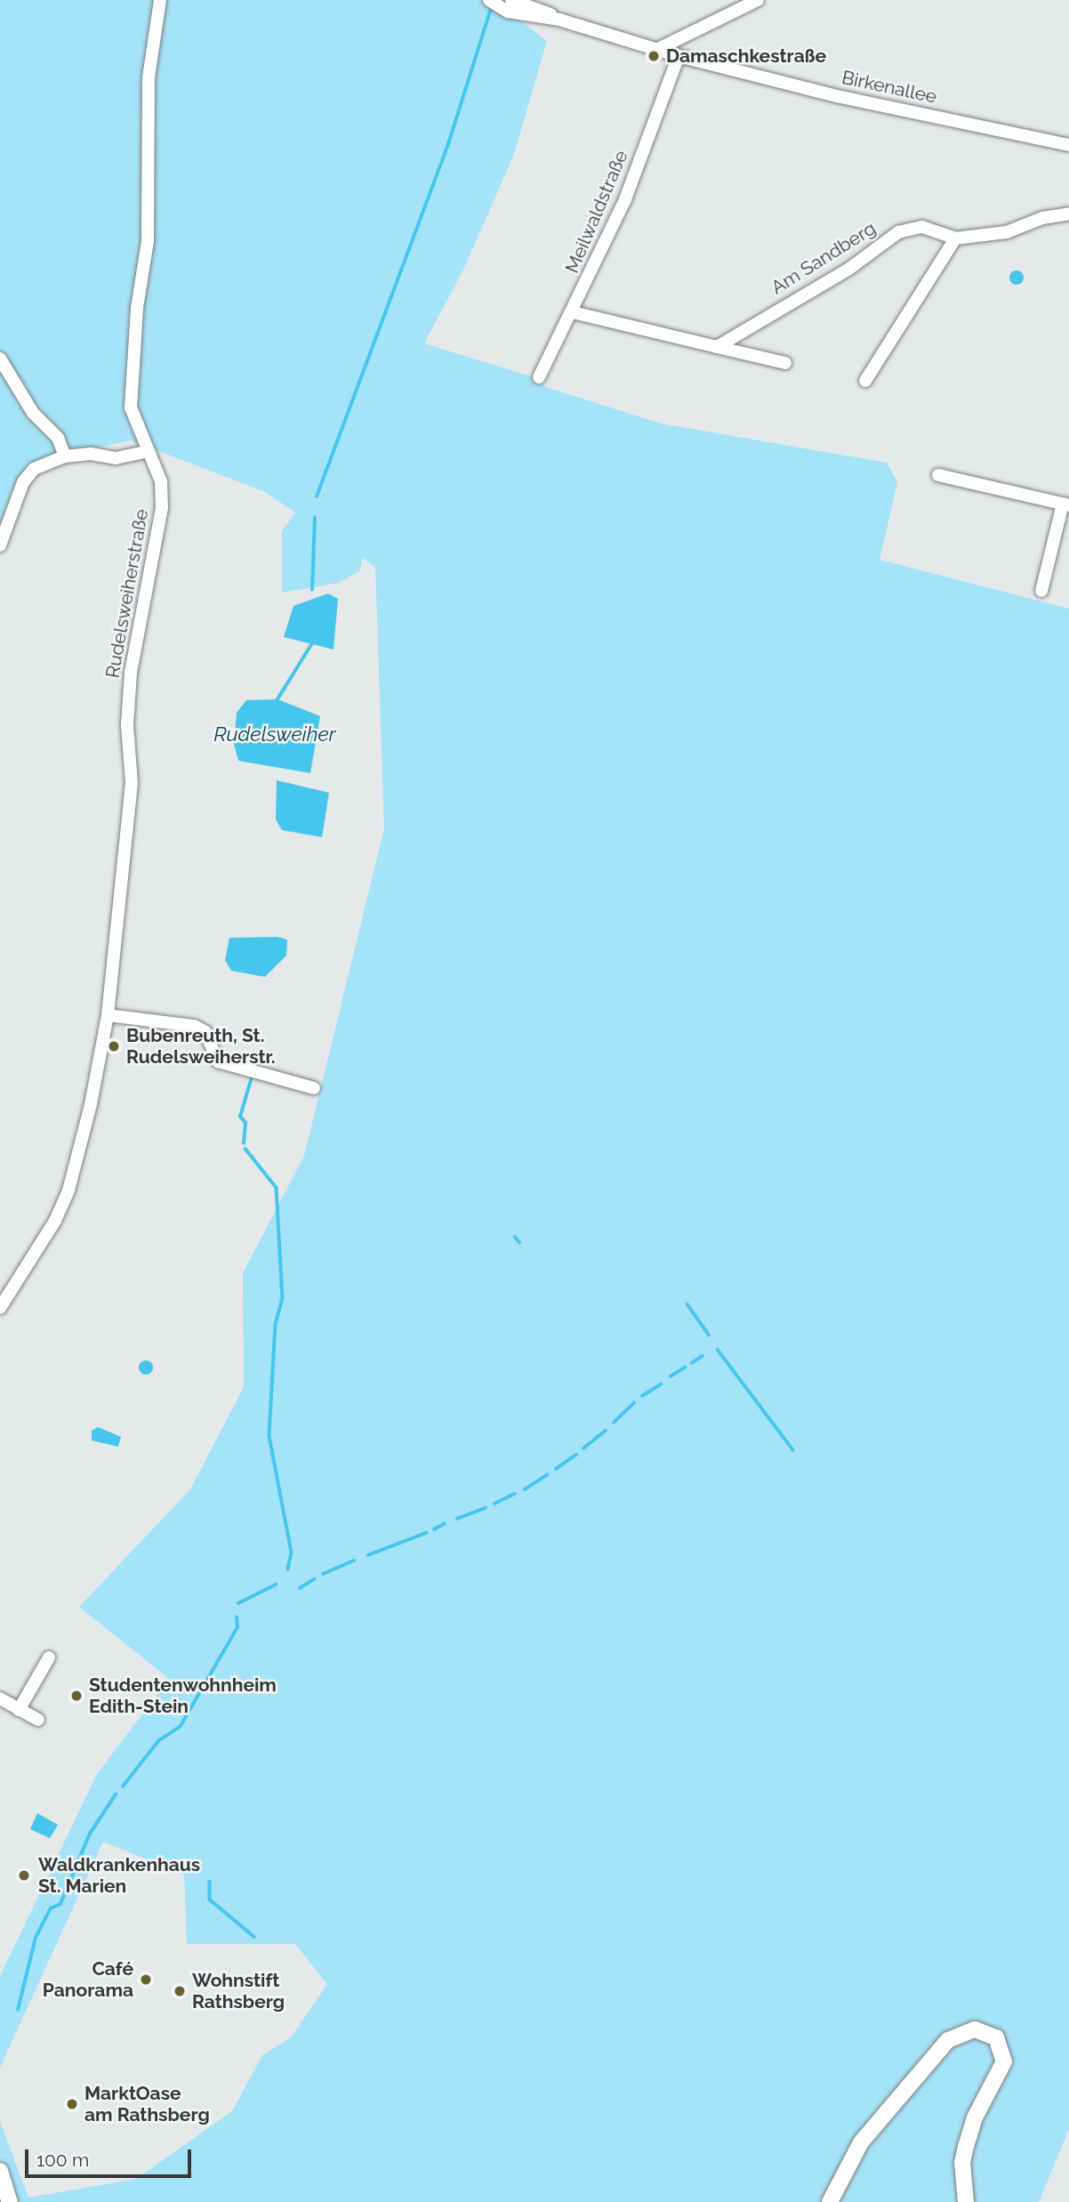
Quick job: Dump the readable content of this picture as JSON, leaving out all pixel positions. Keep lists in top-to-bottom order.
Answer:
{
  "streets": {
    "street": [
      "Birkenallee",
      "Meilwaldstraße",
      "Am Sandberg",
      "Rudelsweiherstraße"
    ]
  },
  "crossings": [
    ["Birkenallee", "Meilwaldstraße"]
  ],
  "water": ["Rudelsweiher"],
  "places": [
    "Damaschkestraße",
    "Bubenreuth, St. Rudelsweiherstr.",
    "Studentenwohnheim Edith-Stein",
    "Waldkrankenhaus St. Marien",
    "Café Panorama",
    "Wohnstift Rathsberg",
    "MarktOase am Rathsberg"
  ],
  "scale_bar": "100 m"
}
